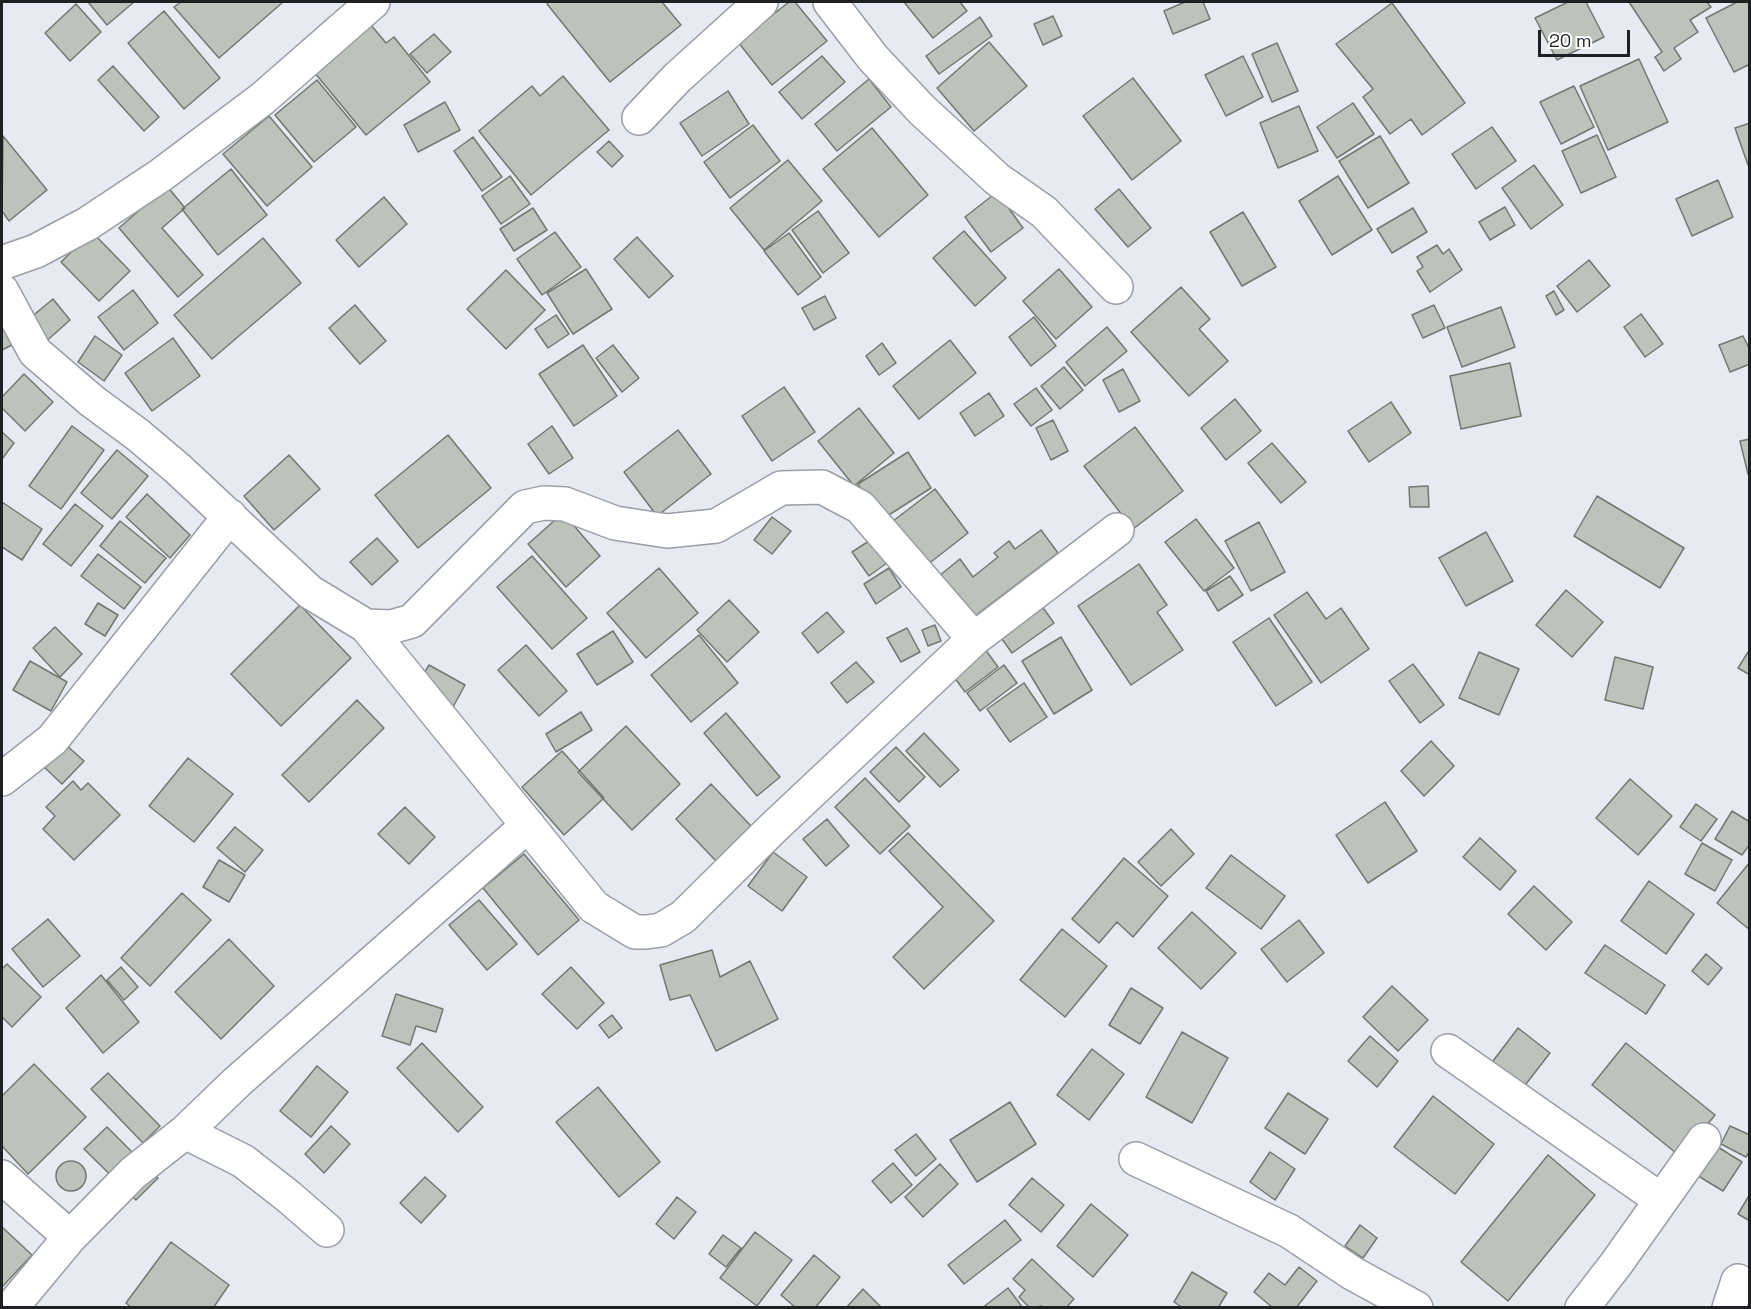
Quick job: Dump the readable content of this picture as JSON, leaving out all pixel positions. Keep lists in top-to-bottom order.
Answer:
{
  "scale_bar": "20 m"
}
